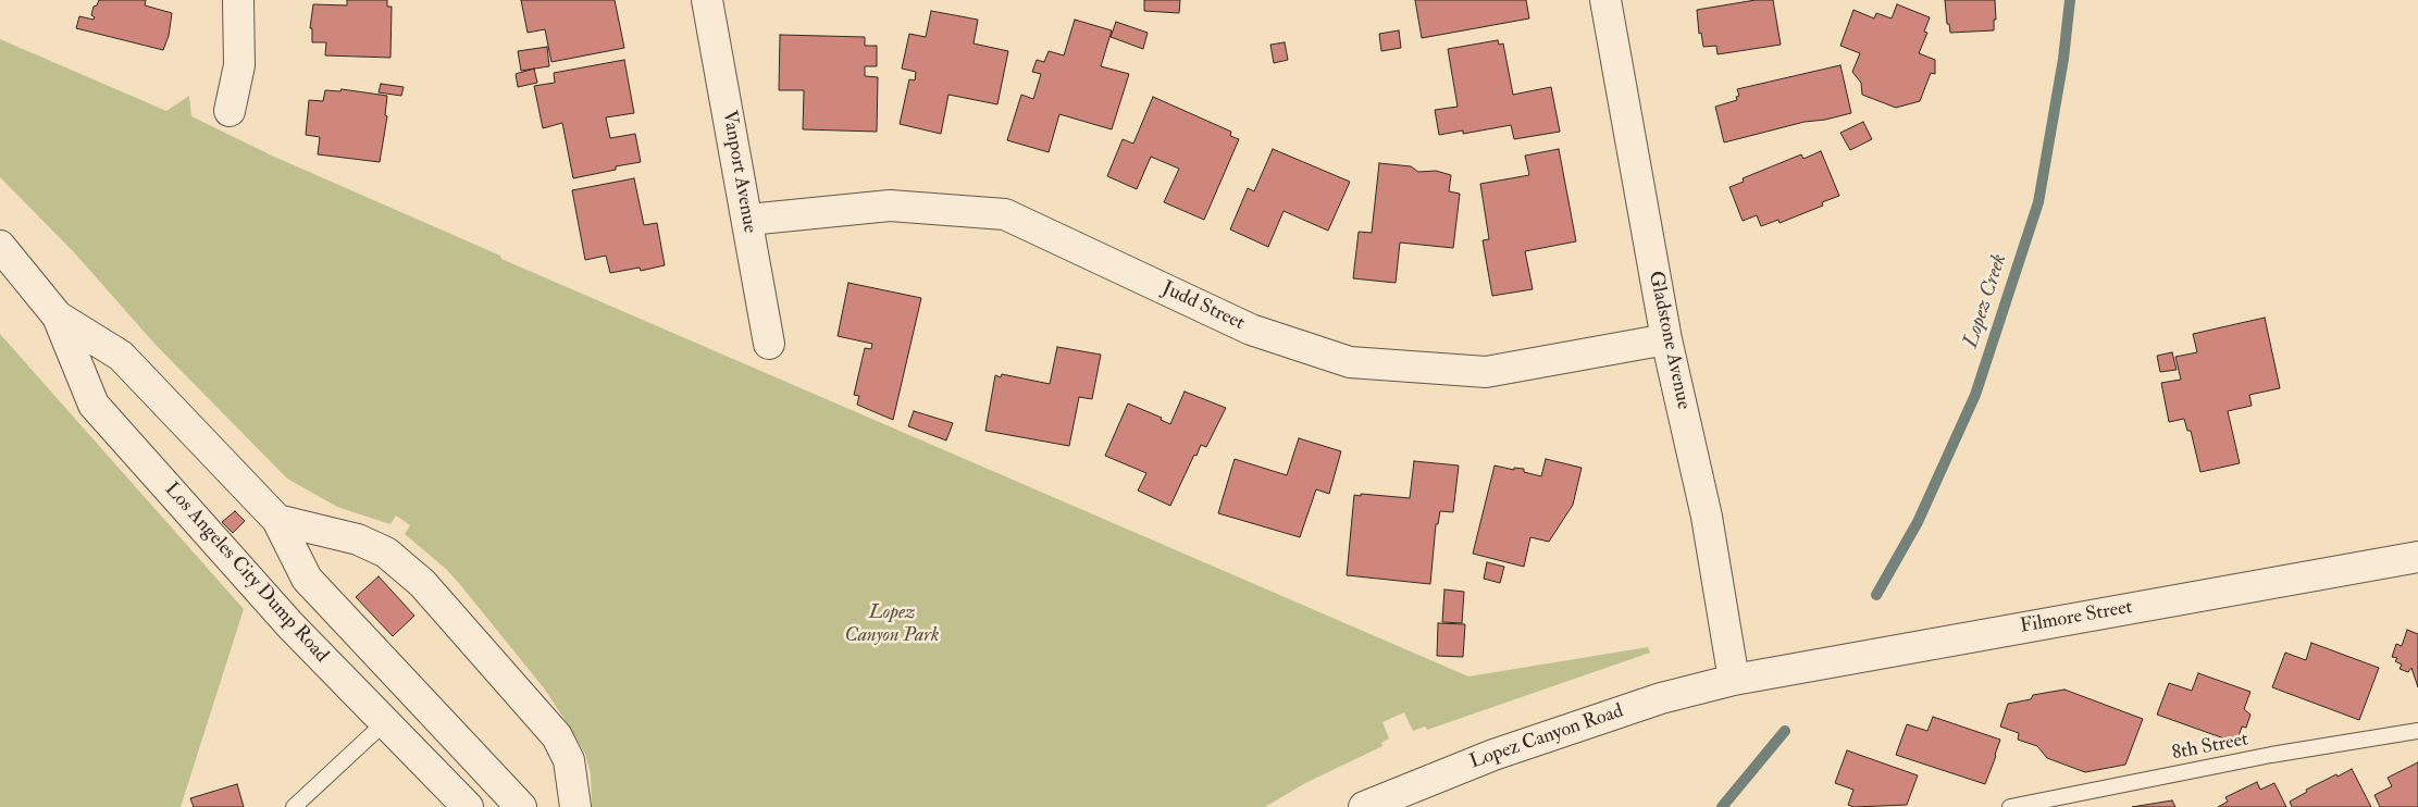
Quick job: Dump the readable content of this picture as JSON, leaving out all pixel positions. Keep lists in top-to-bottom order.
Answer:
{
  "streets": {
    "street": [
      "Vanport Avenue",
      "Judd Street",
      "Gladstone Avenue",
      "Los Angeles City Dump Road",
      "Filmore Street",
      "Lopez Canyon Road"
    ],
    "lane": ["8th Street"]
  },
  "crossings": [
    ["Vanport Avenue", "Judd Street"],
    ["Judd Street", "Gladstone Avenue"],
    ["Gladstone Avenue", "Filmore Street"],
    ["Gladstone Avenue", "Lopez Canyon Road"],
    ["Filmore Street", "Lopez Canyon Road"]
  ],
  "water": ["Lopez Creek"],
  "parks": ["Lopez Canyon Park"]
}
